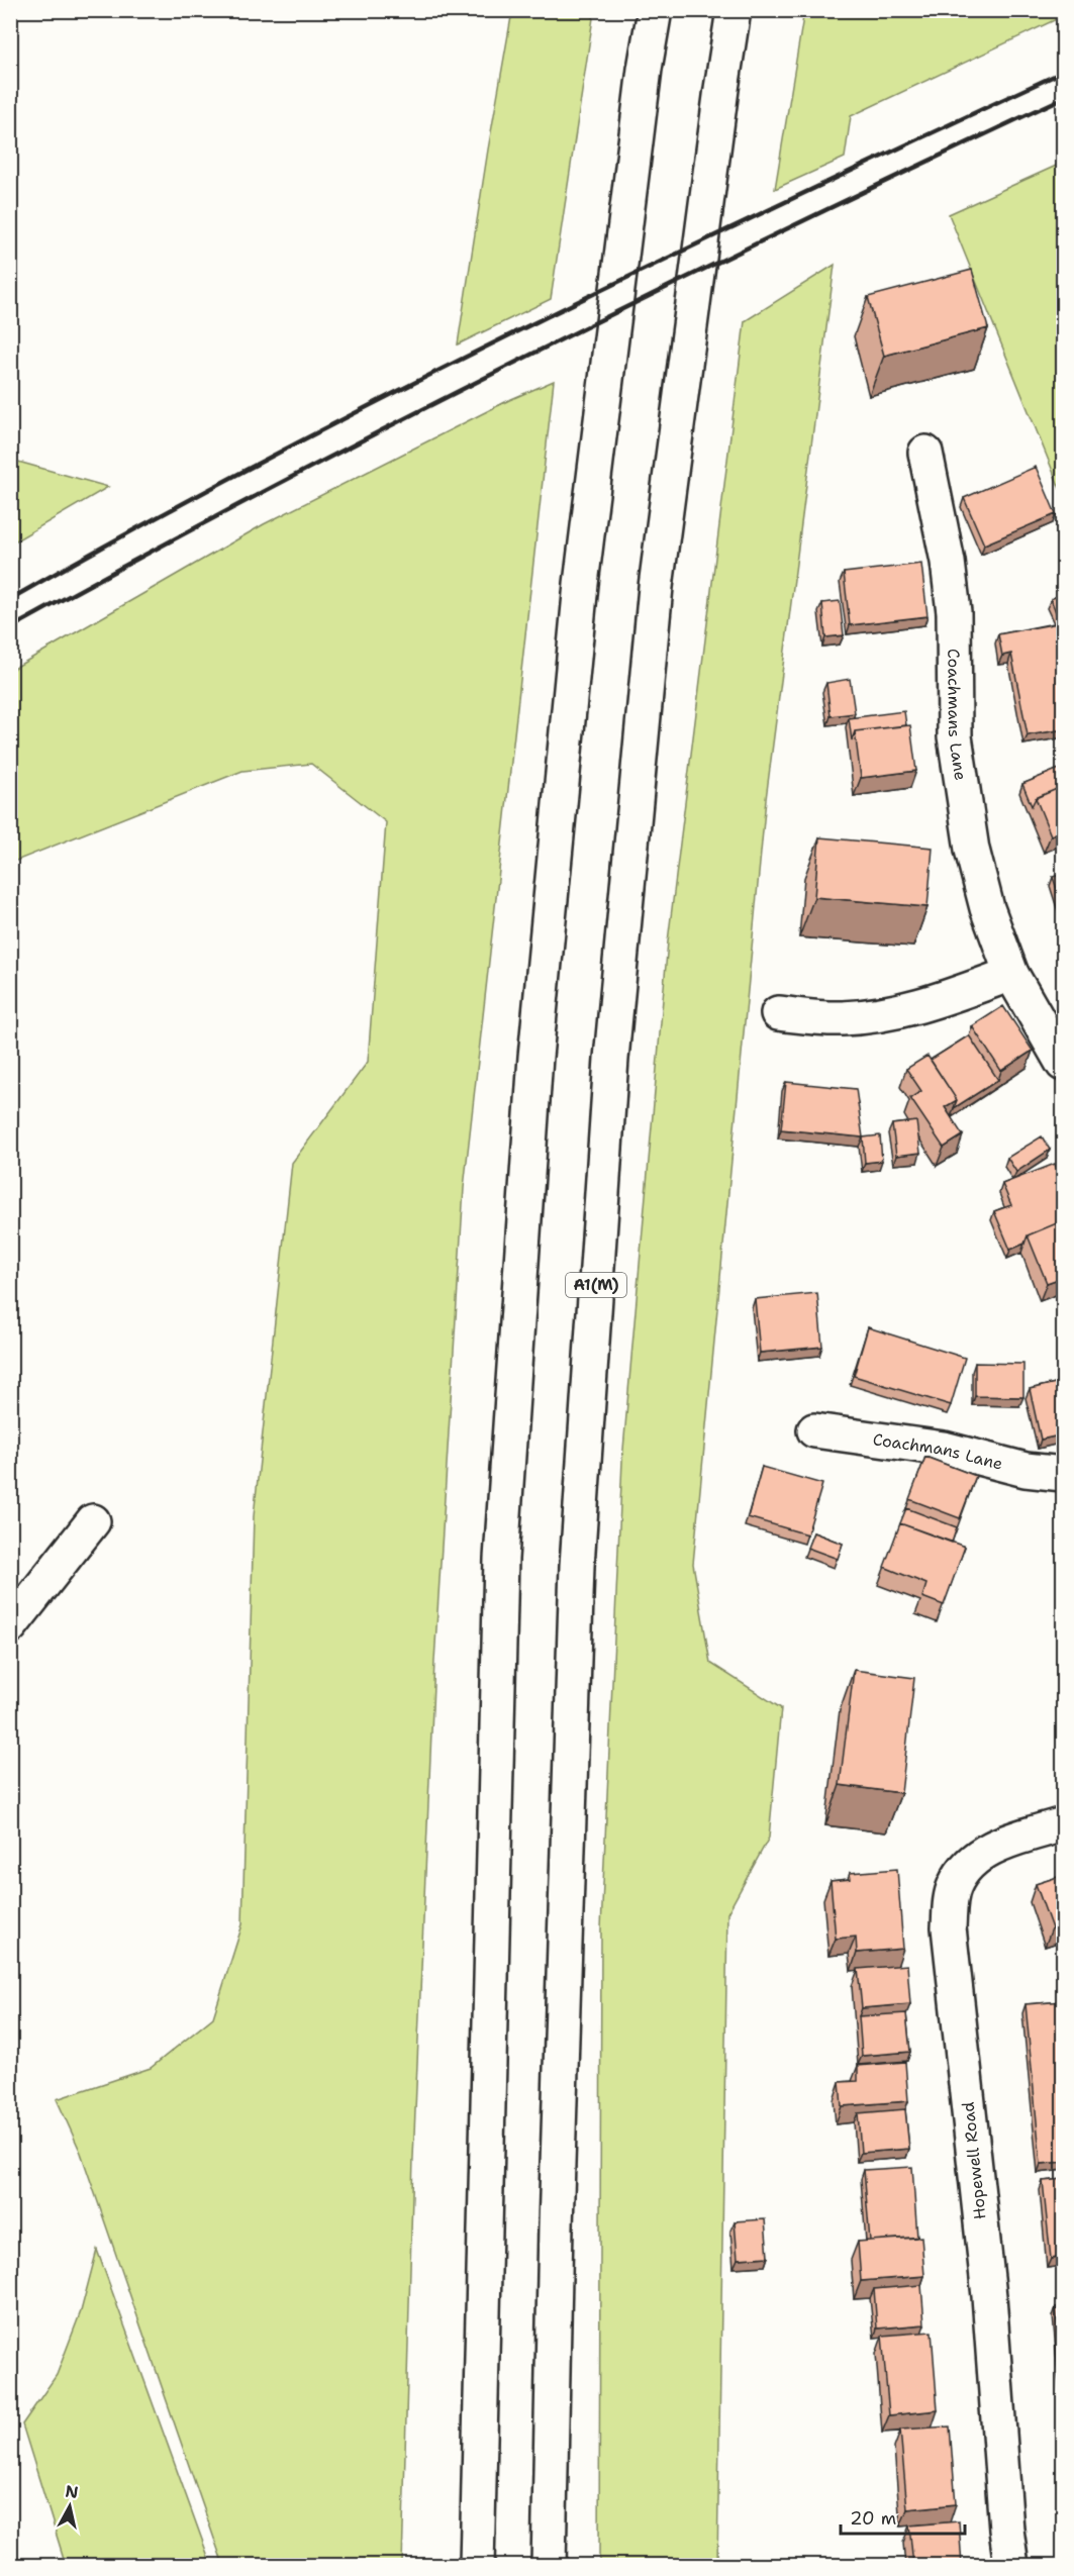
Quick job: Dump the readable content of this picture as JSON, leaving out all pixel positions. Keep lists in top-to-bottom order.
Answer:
{
  "streets": {
    "main road": ["Coachmans Lane", "A1(M)", "Hopewell Road"]
  },
  "scale_bar": "20 m",
  "north": "top"
}
